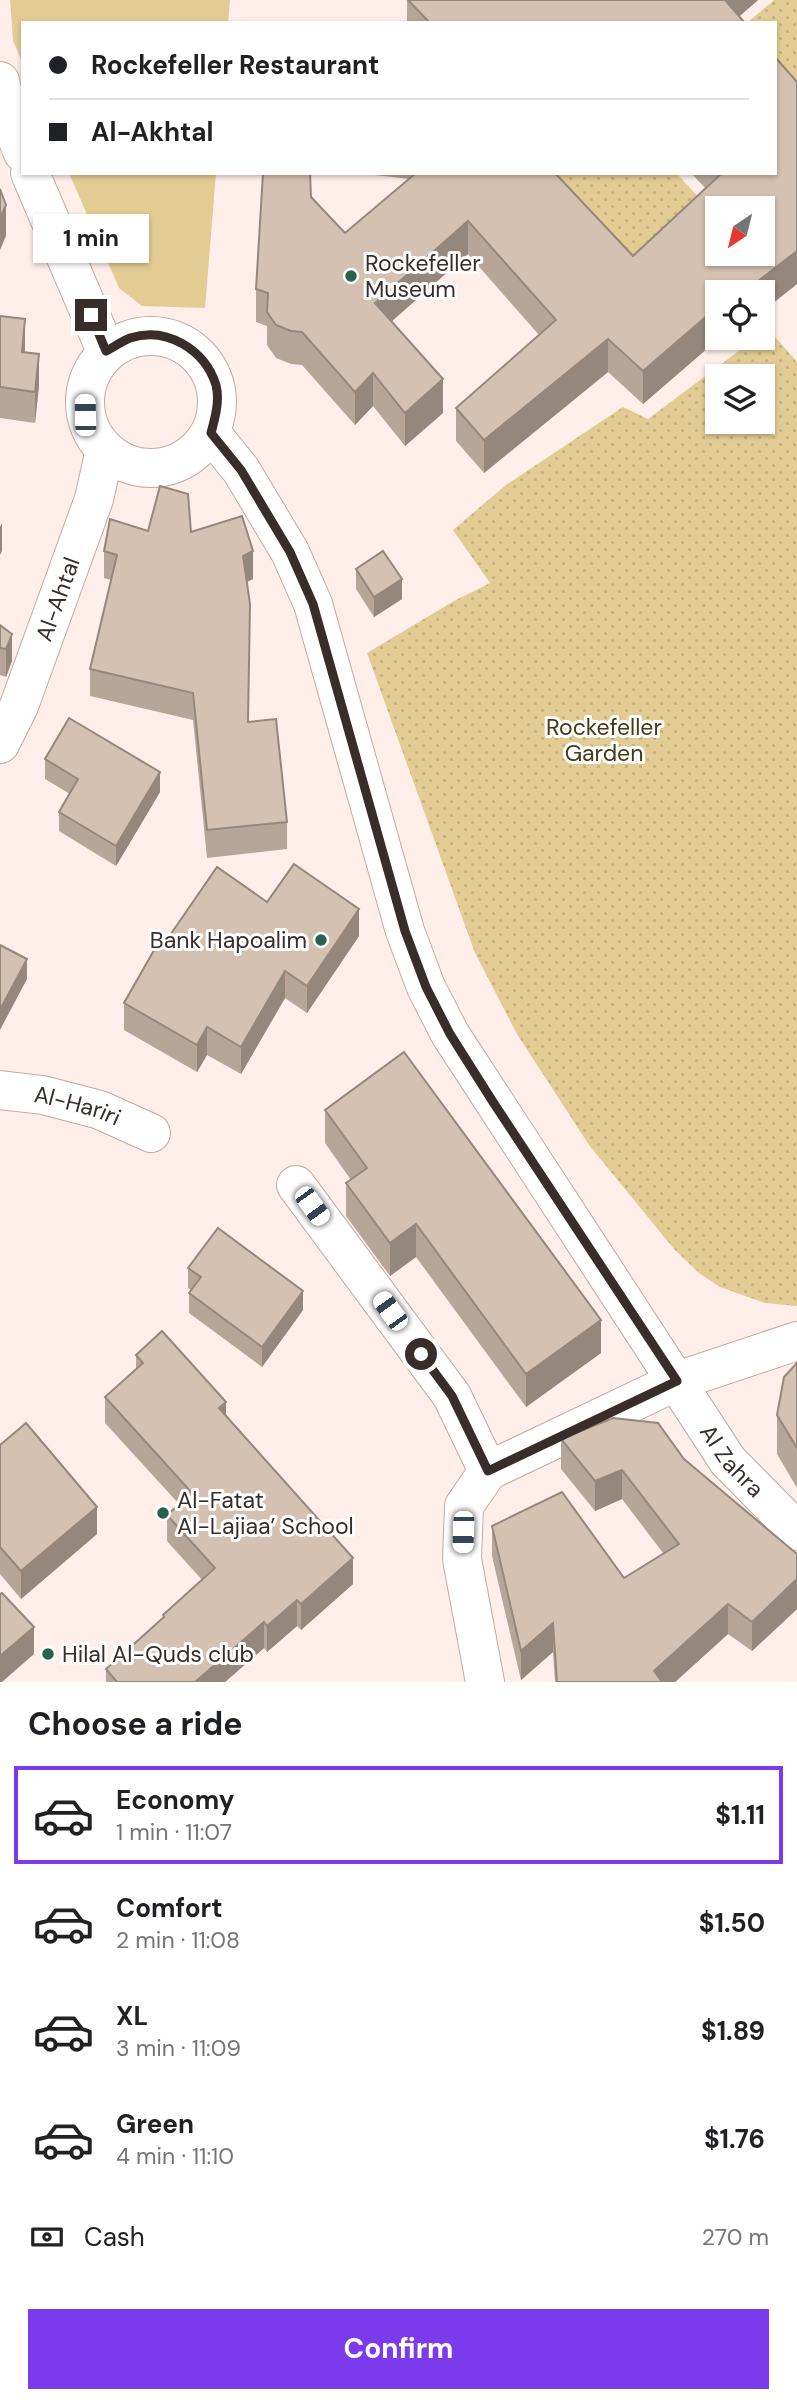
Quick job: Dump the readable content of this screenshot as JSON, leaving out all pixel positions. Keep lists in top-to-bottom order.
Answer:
{
  "streets": {
    "street": ["Al-Ahtal", "Al-Hariri", "Al Zahra"]
  },
  "crossings": [
    ["Al-Ahtal", "Al Zahra"]
  ],
  "parks": ["Rockefeller Garden"],
  "places": [
    "Rockefeller Museum",
    "Bank Hapoalim",
    "Al-Fatat Al-Lajiaa’ School",
    "Hilal Al-Quds club"
  ],
  "north": "bottom left",
  "page": {
    "banner": ["Rockefeller Restaurant", "Al-Akhtal"],
    "bubble": "1 min",
    "heading": "Choose a ride",
    "list": [
      {
        "name": "Economy",
        "note": "1 min · 11:07",
        "value": "$1.11"
      },
      {
        "name": "Comfort",
        "note": "2 min · 11:08",
        "value": "$1.50"
      },
      {
        "name": "XL",
        "note": "3 min · 11:09",
        "value": "$1.89"
      },
      {
        "name": "Green",
        "note": "4 min · 11:10",
        "value": "$1.76"
      }
    ],
    "pay": ["Cash", "270 m"],
    "buttons": "Confirm"
  }
}
